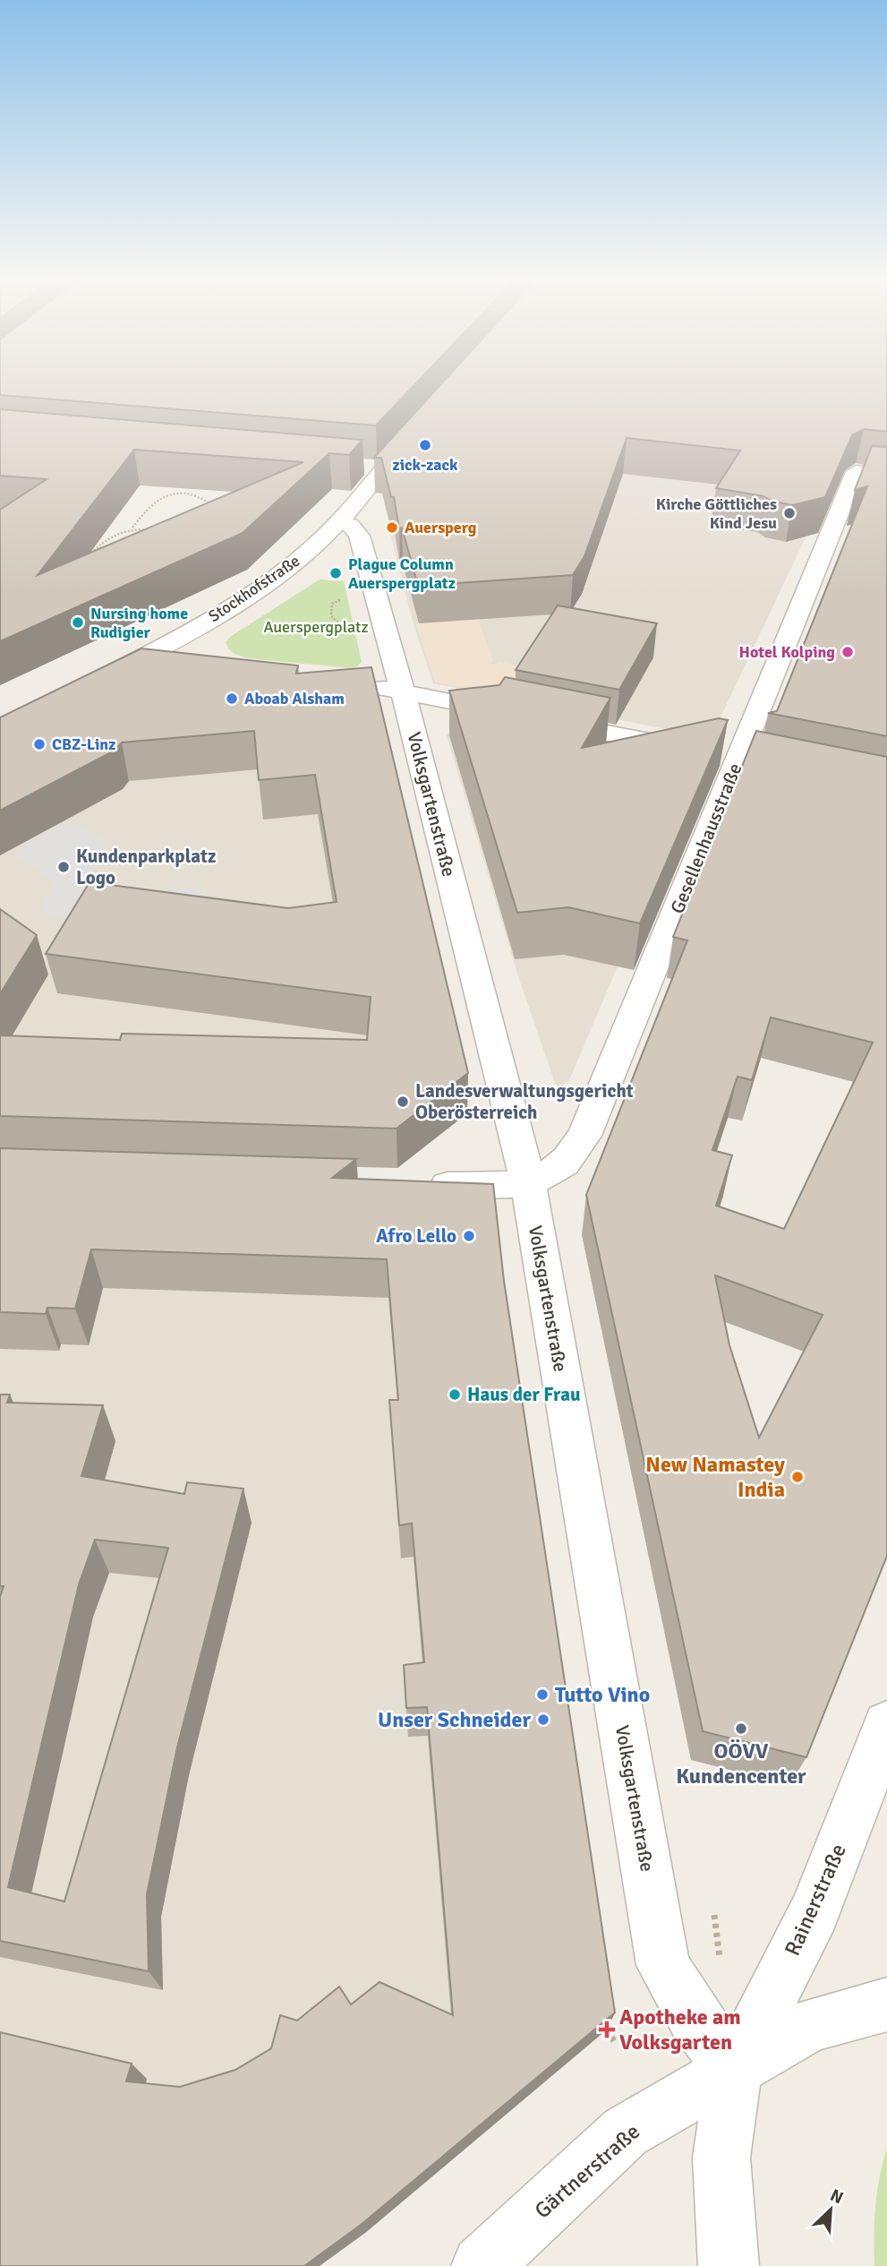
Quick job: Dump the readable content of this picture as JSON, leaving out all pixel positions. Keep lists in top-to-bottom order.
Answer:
{
  "streets": {
    "street": [
      "Stockhofstraße",
      "Volksgartenstraße",
      "Gesellenhausstraße",
      "Rainerstraße",
      "Gärtnerstraße"
    ]
  },
  "crossings": [
    ["Stockhofstraße", "Volksgartenstraße"],
    ["Volksgartenstraße", "Gesellenhausstraße"],
    ["Volksgartenstraße", "Rainerstraße"],
    ["Volksgartenstraße", "Gärtnerstraße"],
    ["Rainerstraße", "Gärtnerstraße"]
  ],
  "parks": ["Auerspergplatz"],
  "places": {
    "other": [
      "zick-zack",
      "Kirche Göttliches Kind Jesu",
      "Auersperg",
      "Plague Column Auerspergplatz",
      "Nursing home Rudigier",
      "Hotel Kolping",
      "Aboab Alsham",
      "CBZ-Linz",
      "Kundenparkplatz Logo",
      "Landesverwaltungsgericht Oberösterreich",
      "Afro Lello",
      "Haus der Frau",
      "New Namastey India",
      "Tutto Vino",
      "Unser Schneider",
      "OÖVV Kundencenter"
    ],
    "health": ["Apotheke am Volksgarten"]
  },
  "north": "top right"
}
